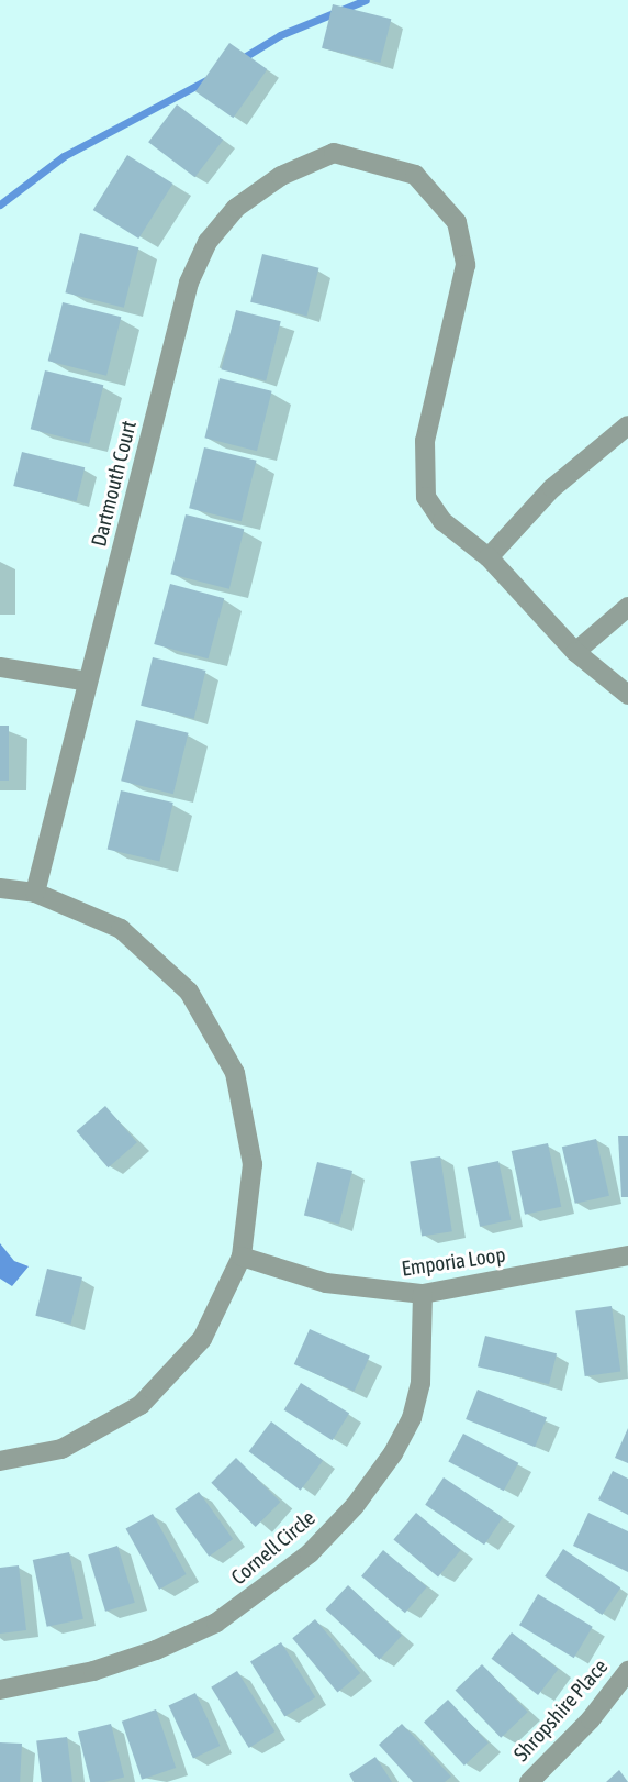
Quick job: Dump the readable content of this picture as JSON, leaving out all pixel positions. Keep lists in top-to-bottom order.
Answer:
{
  "streets": {
    "street": [
      "Dartmouth Court",
      "Emporia Loop",
      "Cornell Circle",
      "Shropshire Place"
    ]
  },
  "crossings": [
    ["Emporia Loop", "Cornell Circle"]
  ]
}
